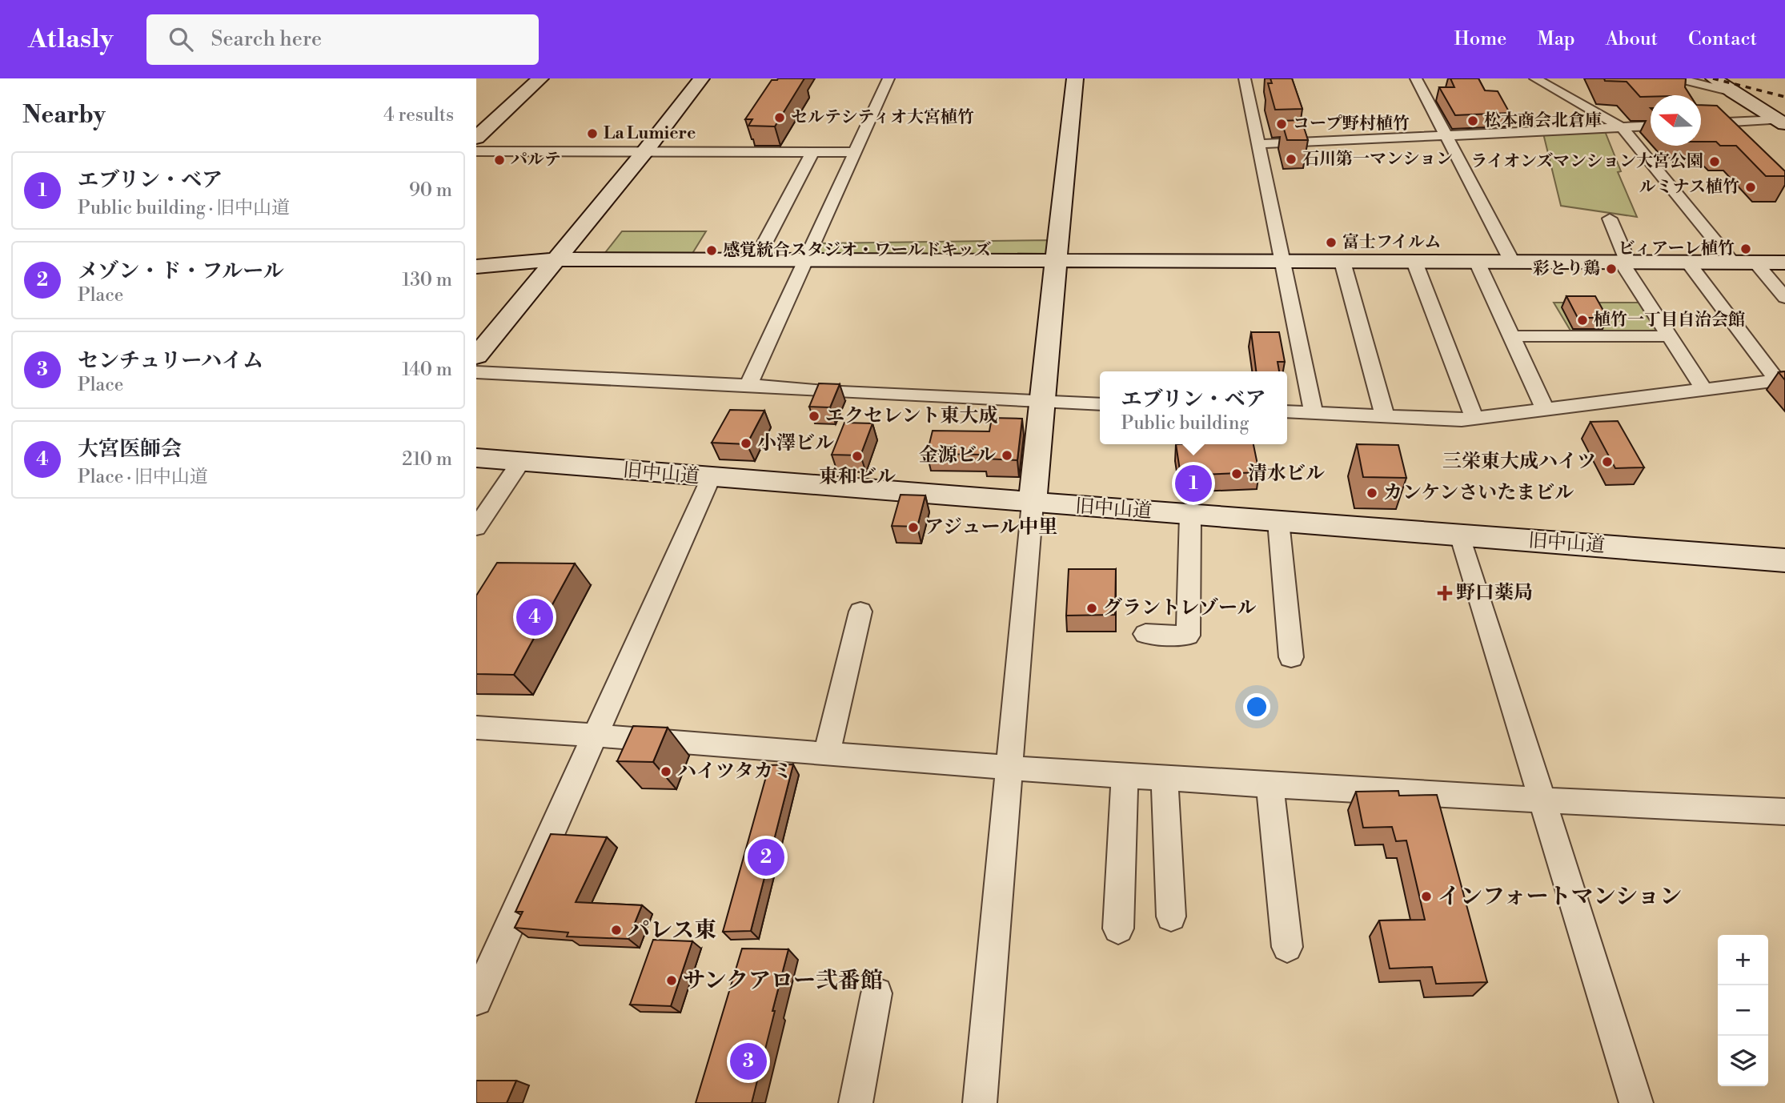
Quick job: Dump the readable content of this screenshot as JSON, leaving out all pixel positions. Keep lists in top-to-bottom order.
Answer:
{
  "streets": {
    "street": ["旧中山道"]
  },
  "places": {
    "other": [
      "セルテシティオ大宮植竹",
      "松本商会北倉庫",
      "コープ野村植竹",
      "La Lumiere",
      "石川第一マンション",
      "パルテ",
      "ライオンズマンション大宮公園",
      "ルミナス植竹",
      "富士フイルム",
      "ビィアーレ植竹",
      "感覚統合スタジオ・ワールドキッズ",
      "彩とり鶏",
      "植竹一丁目自治会館",
      "エクセレント東大成",
      "小澤ビル",
      "金源ビル",
      "東和ビル",
      "三栄東大成ハイツ",
      "清水ビル",
      "カンケンさいたまビル",
      "アジュール中里",
      "グラントレゾール",
      "ハイツタカミ",
      "インフォートマンション",
      "パレス東",
      "サンクアロー弐番館"
    ],
    "health": ["野口薬局"]
  },
  "north": "left",
  "page": {
    "header": "Atlasly",
    "search": "Search here",
    "nav": [
      "Home",
      "Map",
      "About",
      "Contact"
    ],
    "heading": ["Nearby", "4 results"],
    "list": [
      {
        "mark": "1",
        "name": "エブリン・ベア",
        "note": "Public building · 旧中山道",
        "value": "90 m"
      },
      {
        "mark": "2",
        "name": "メゾン・ド・フルール",
        "note": "Place",
        "value": "130 m"
      },
      {
        "mark": "3",
        "name": "センチュリーハイム",
        "note": "Place",
        "value": "140 m"
      },
      {
        "mark": "4",
        "name": "大宮医師会",
        "note": "Place · 旧中山道",
        "value": "210 m"
      }
    ],
    "popup": ["エブリン・ベア", "Public building"],
    "pins": [
      "1",
      "4",
      "2",
      "3"
    ],
    "map_buttons": ["+", "−"]
  }
}
